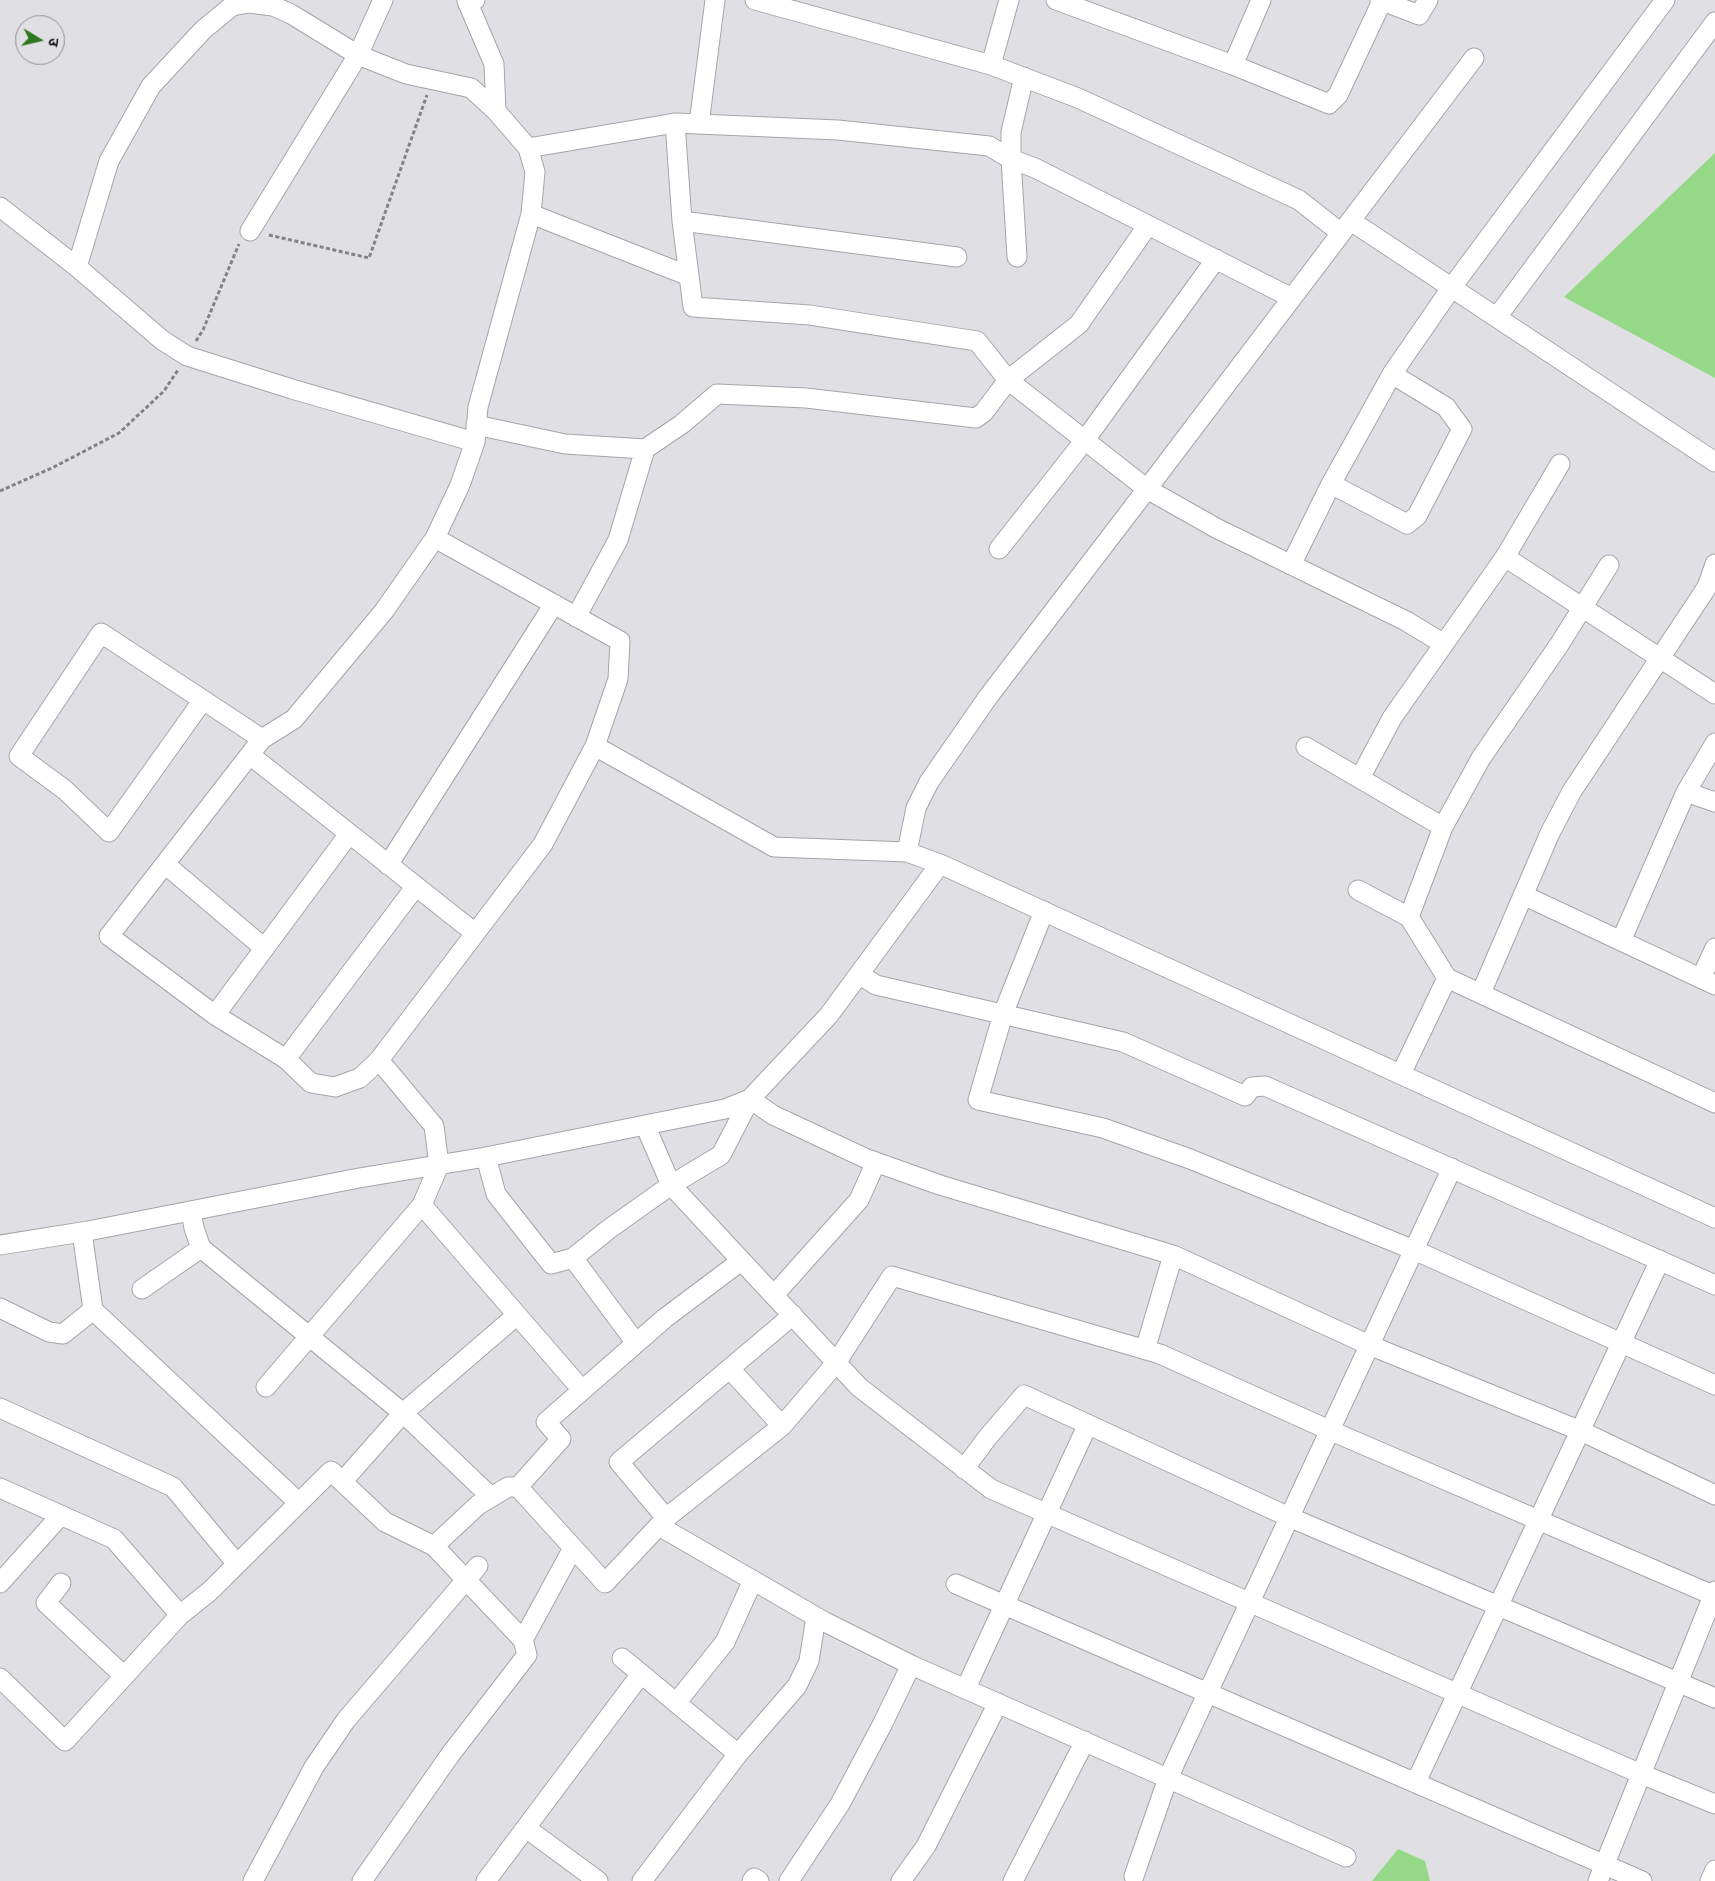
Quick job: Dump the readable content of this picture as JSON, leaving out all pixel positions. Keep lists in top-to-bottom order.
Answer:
{
  "north": "right"
}
